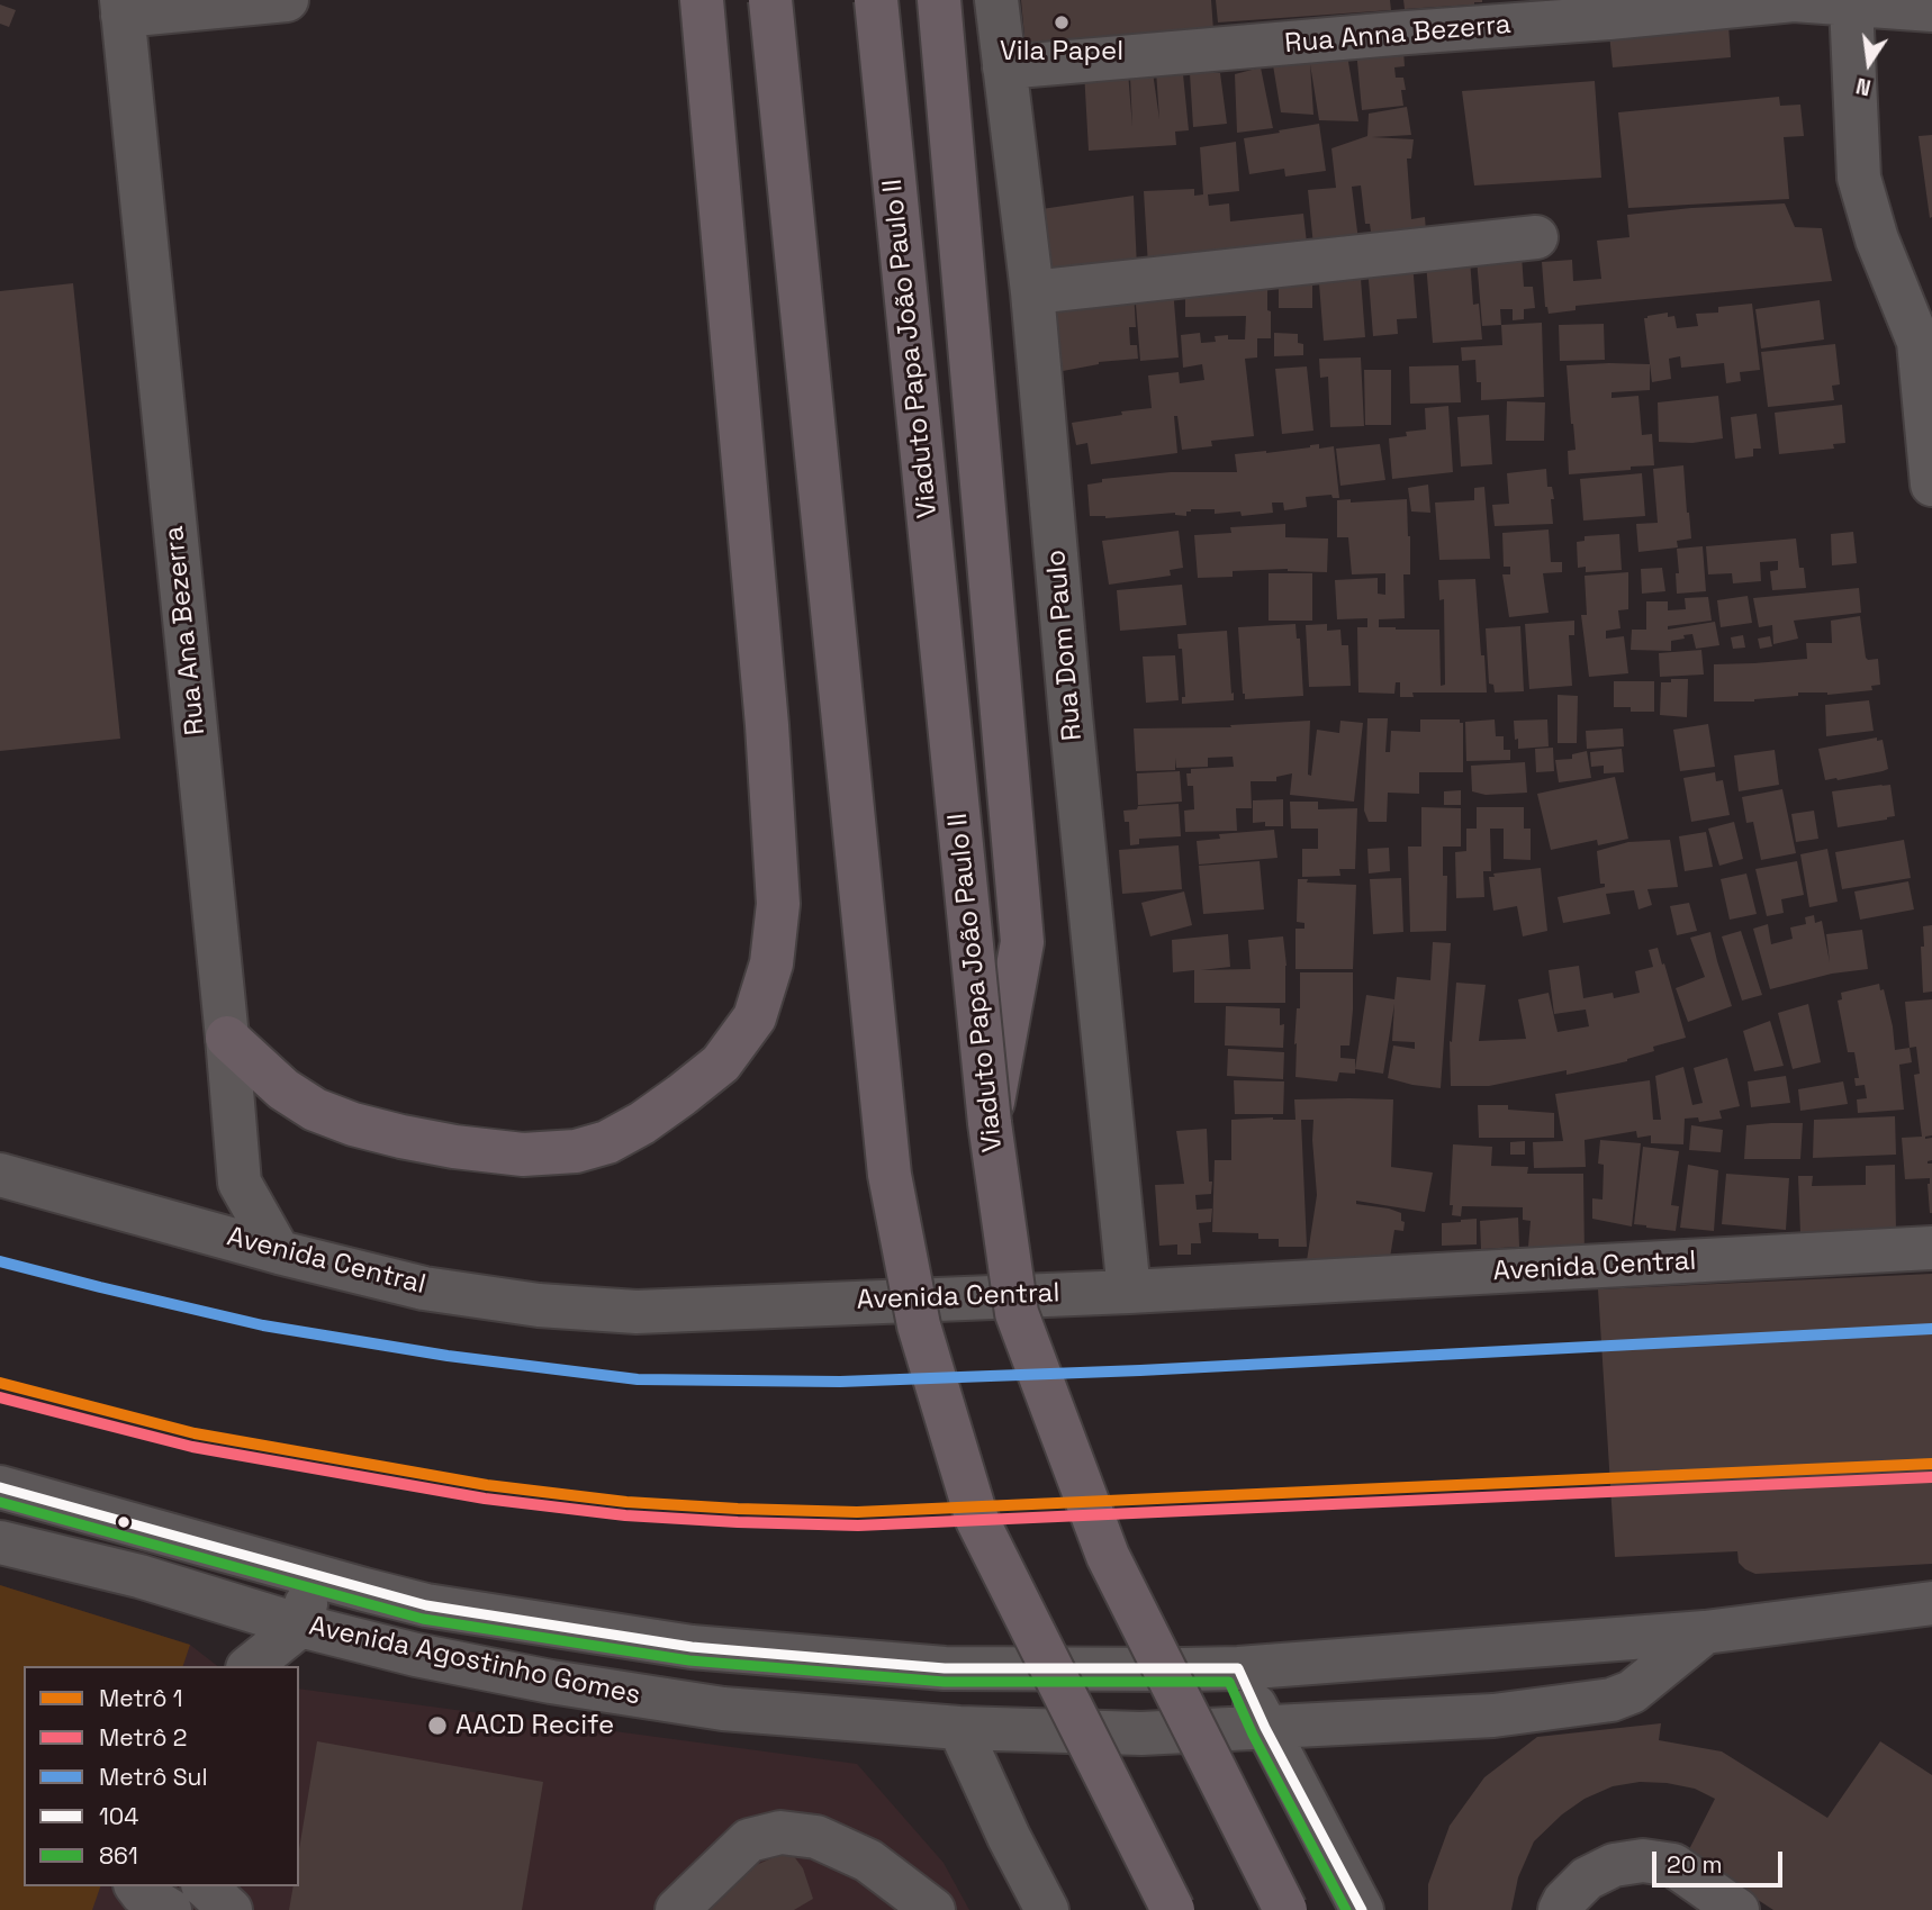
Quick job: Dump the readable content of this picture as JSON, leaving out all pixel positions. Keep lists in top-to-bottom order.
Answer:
{
  "streets": {
    "highway": ["Viaduto Papa João Paulo II"],
    "street": [
      "Rua Anna Bezerra",
      "Rua Ana Bezerra",
      "Rua Dom Paulo",
      "Avenida Central",
      "Avenida Agostinho Gomes"
    ]
  },
  "crossings": [
    ["Rua Anna Bezerra", "Rua Dom Paulo"],
    ["Rua Ana Bezerra", "Avenida Central"],
    ["Rua Dom Paulo", "Avenida Central"]
  ],
  "places": ["Vila Papel", "AACD Recife"],
  "lines": [
    "metro line Sul",
    "metro line 1",
    "metro line 2",
    "transit line 104",
    "transit line 861"
  ],
  "legend": [
    "Metrô 1",
    "Metrô 2",
    "Metrô Sul",
    "104",
    "861"
  ],
  "scale_bar": "20 m",
  "north": "bottom"
}
